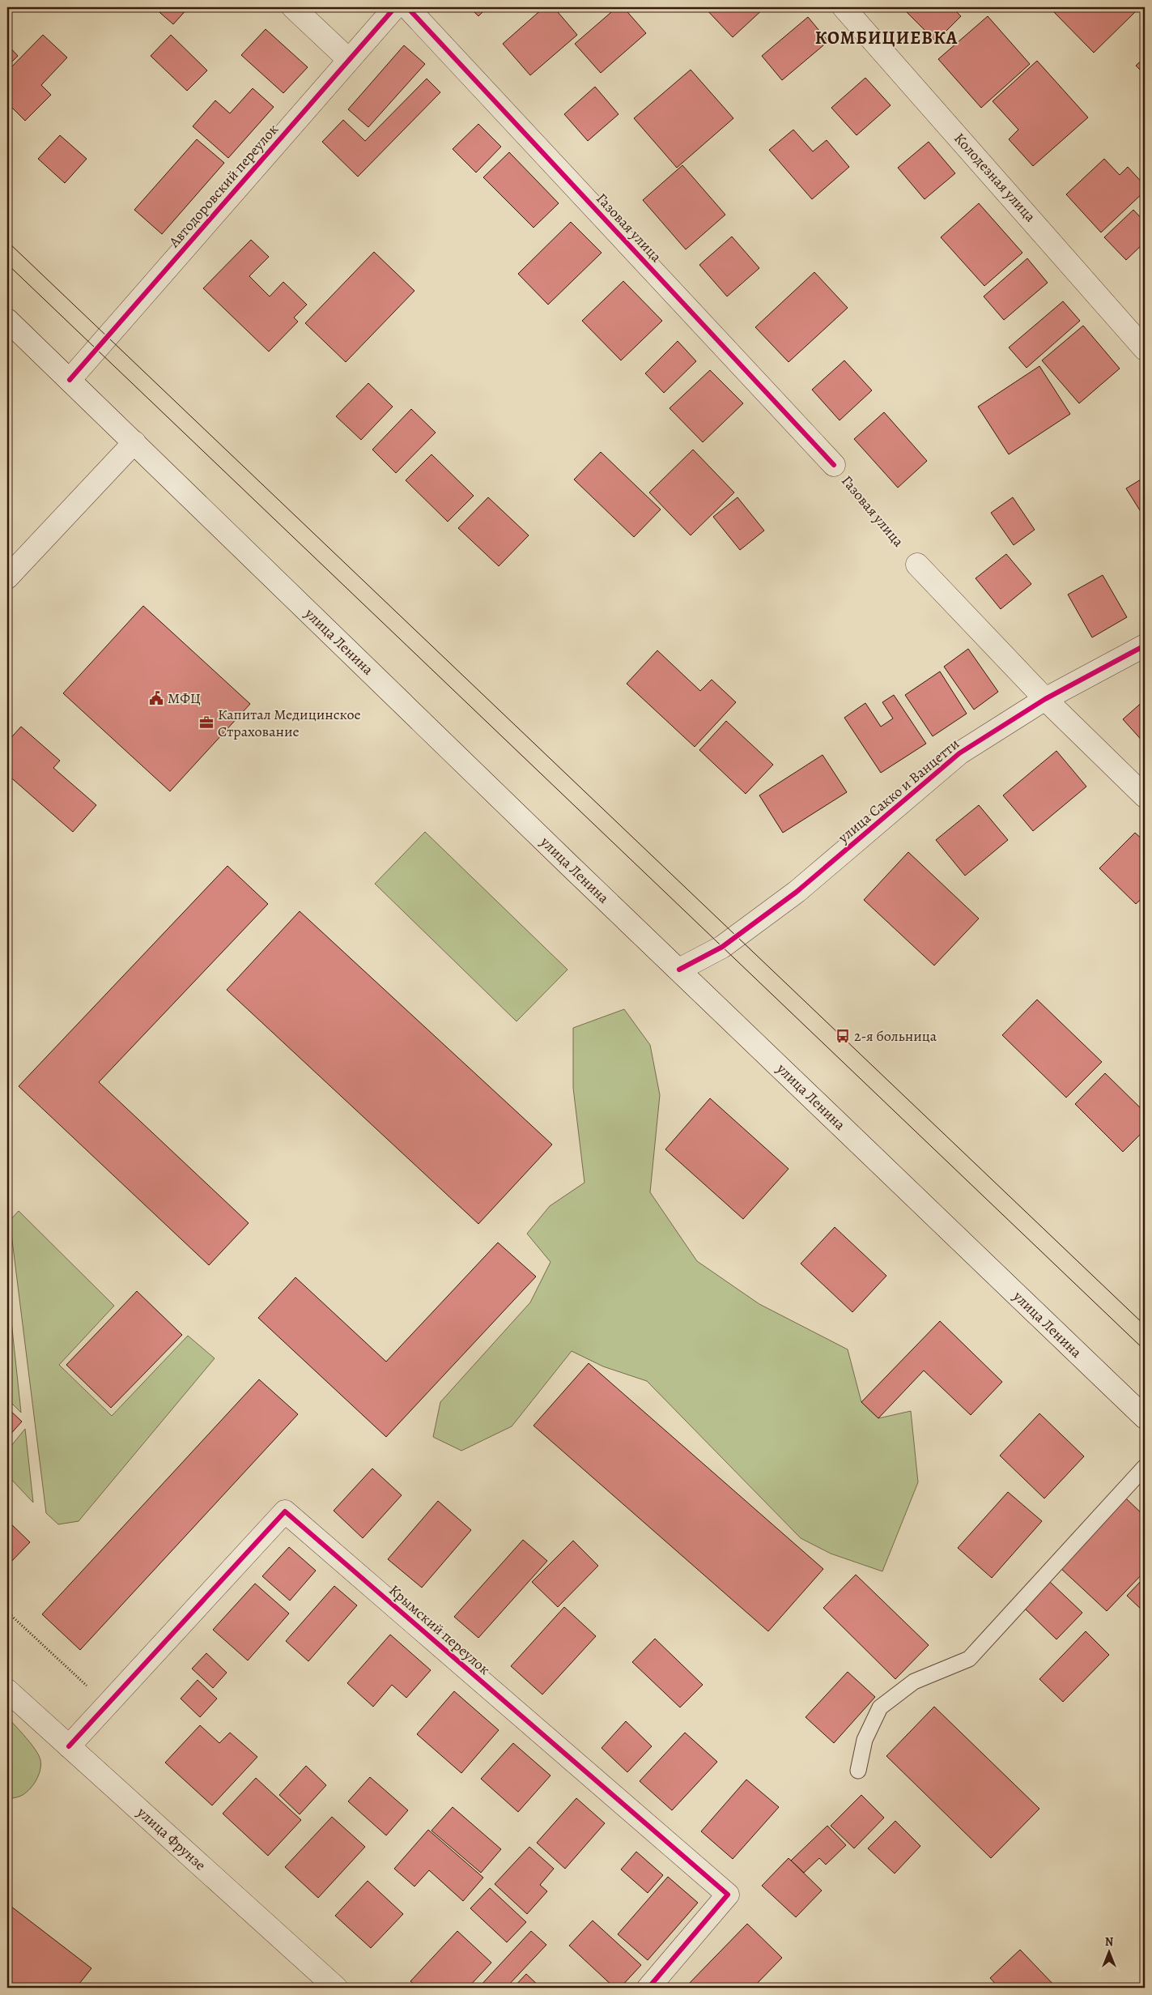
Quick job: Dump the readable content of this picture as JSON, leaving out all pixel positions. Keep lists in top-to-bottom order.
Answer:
{
  "streets": {
    "street": [
      "Колодезная улица",
      "Автодоровский переулок",
      "Газовая улица",
      "улица Ленина",
      "улица Сакко и Ванцетти",
      "Крымский переулок",
      "улица Фрунзе"
    ]
  },
  "crossings": [
    ["Автодоровский переулок", "улица Ленина"],
    ["улица Ленина", "улица Сакко и Ванцетти"],
    ["Крымский переулок", "улица Фрунзе"]
  ],
  "districts": ["КОМБИЦИЕВКА"],
  "places": {
    "public building": ["МФЦ"],
    "office": ["Капитал Медицинское Страхование"],
    "bus stop": ["2-я больница"]
  },
  "north": "top"
}
